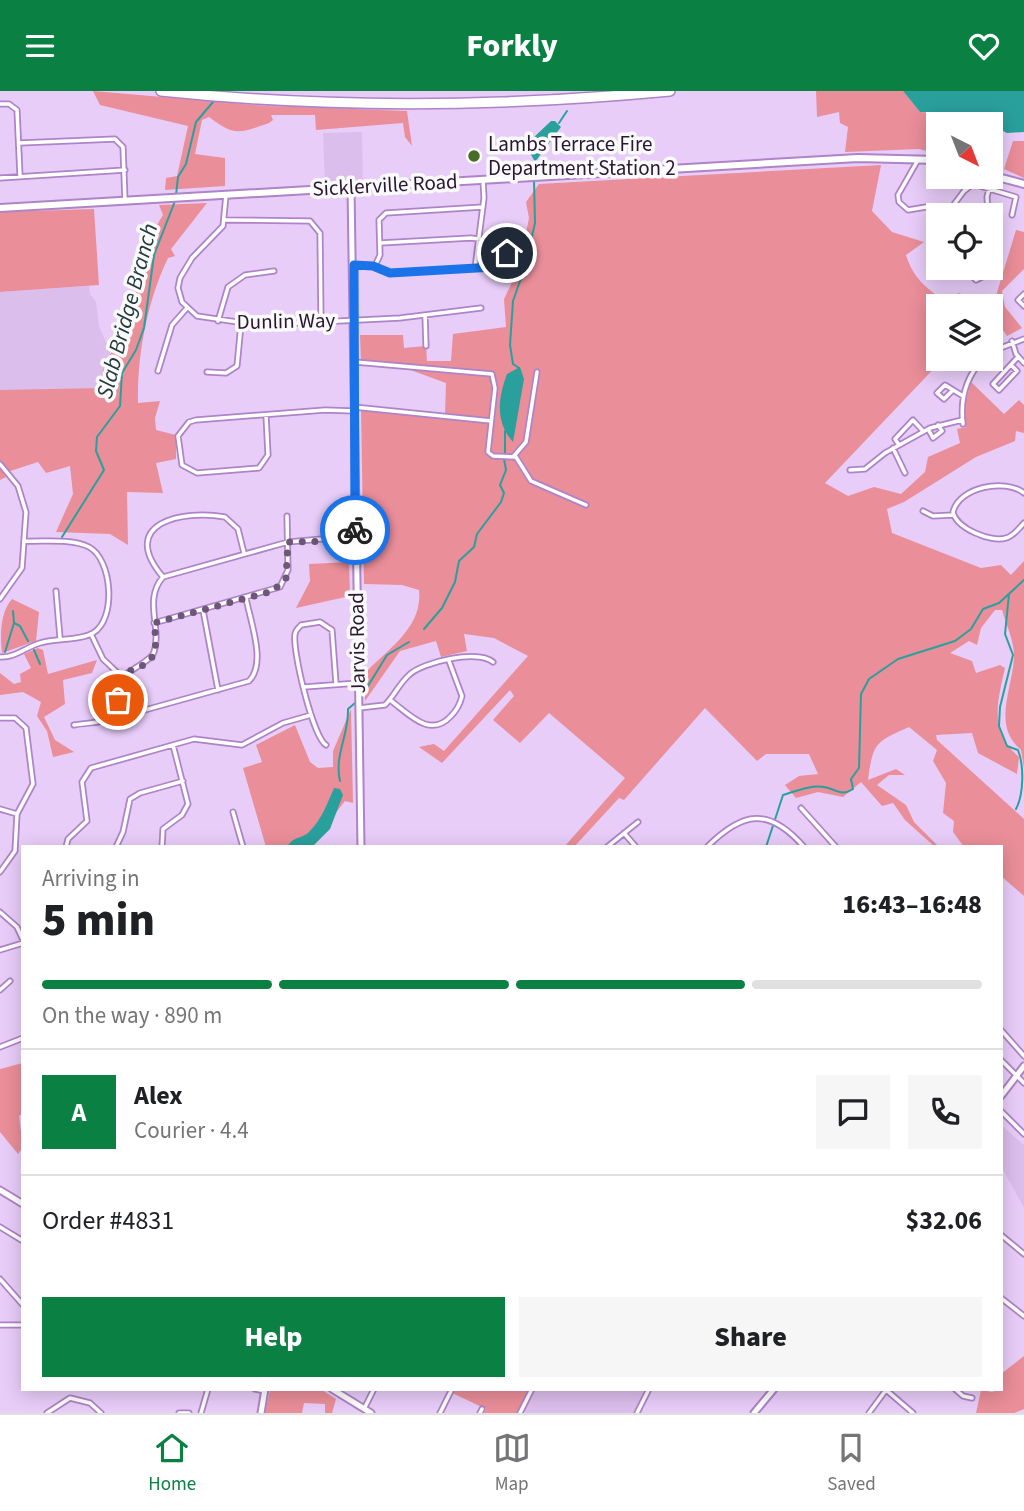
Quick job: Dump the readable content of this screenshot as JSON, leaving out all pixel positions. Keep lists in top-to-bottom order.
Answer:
{
  "streets": {
    "main road": ["Sicklerville Road"],
    "street": ["Dunlin Way", "Jarvis Road"]
  },
  "crossings": [
    ["Sicklerville Road", "Jarvis Road"],
    ["Dunlin Way", "Jarvis Road"]
  ],
  "water": ["Slab Bridge Branch"],
  "places": ["Lambs Terrace Fire Department Station 2"],
  "north": "bottom right",
  "page": {
    "header": "Forkly",
    "heading": ["5 min", "Arriving in", "16:43–16:48"],
    "panel": [
      "Alex",
      "Courier · 4.4",
      "Order #4831",
      "$32.06"
    ],
    "bar": "On the way · 890 m",
    "round": "A",
    "buttons": ["Help", "Share"],
    "tabs": ["Home", "Map", "Saved"]
  }
}
